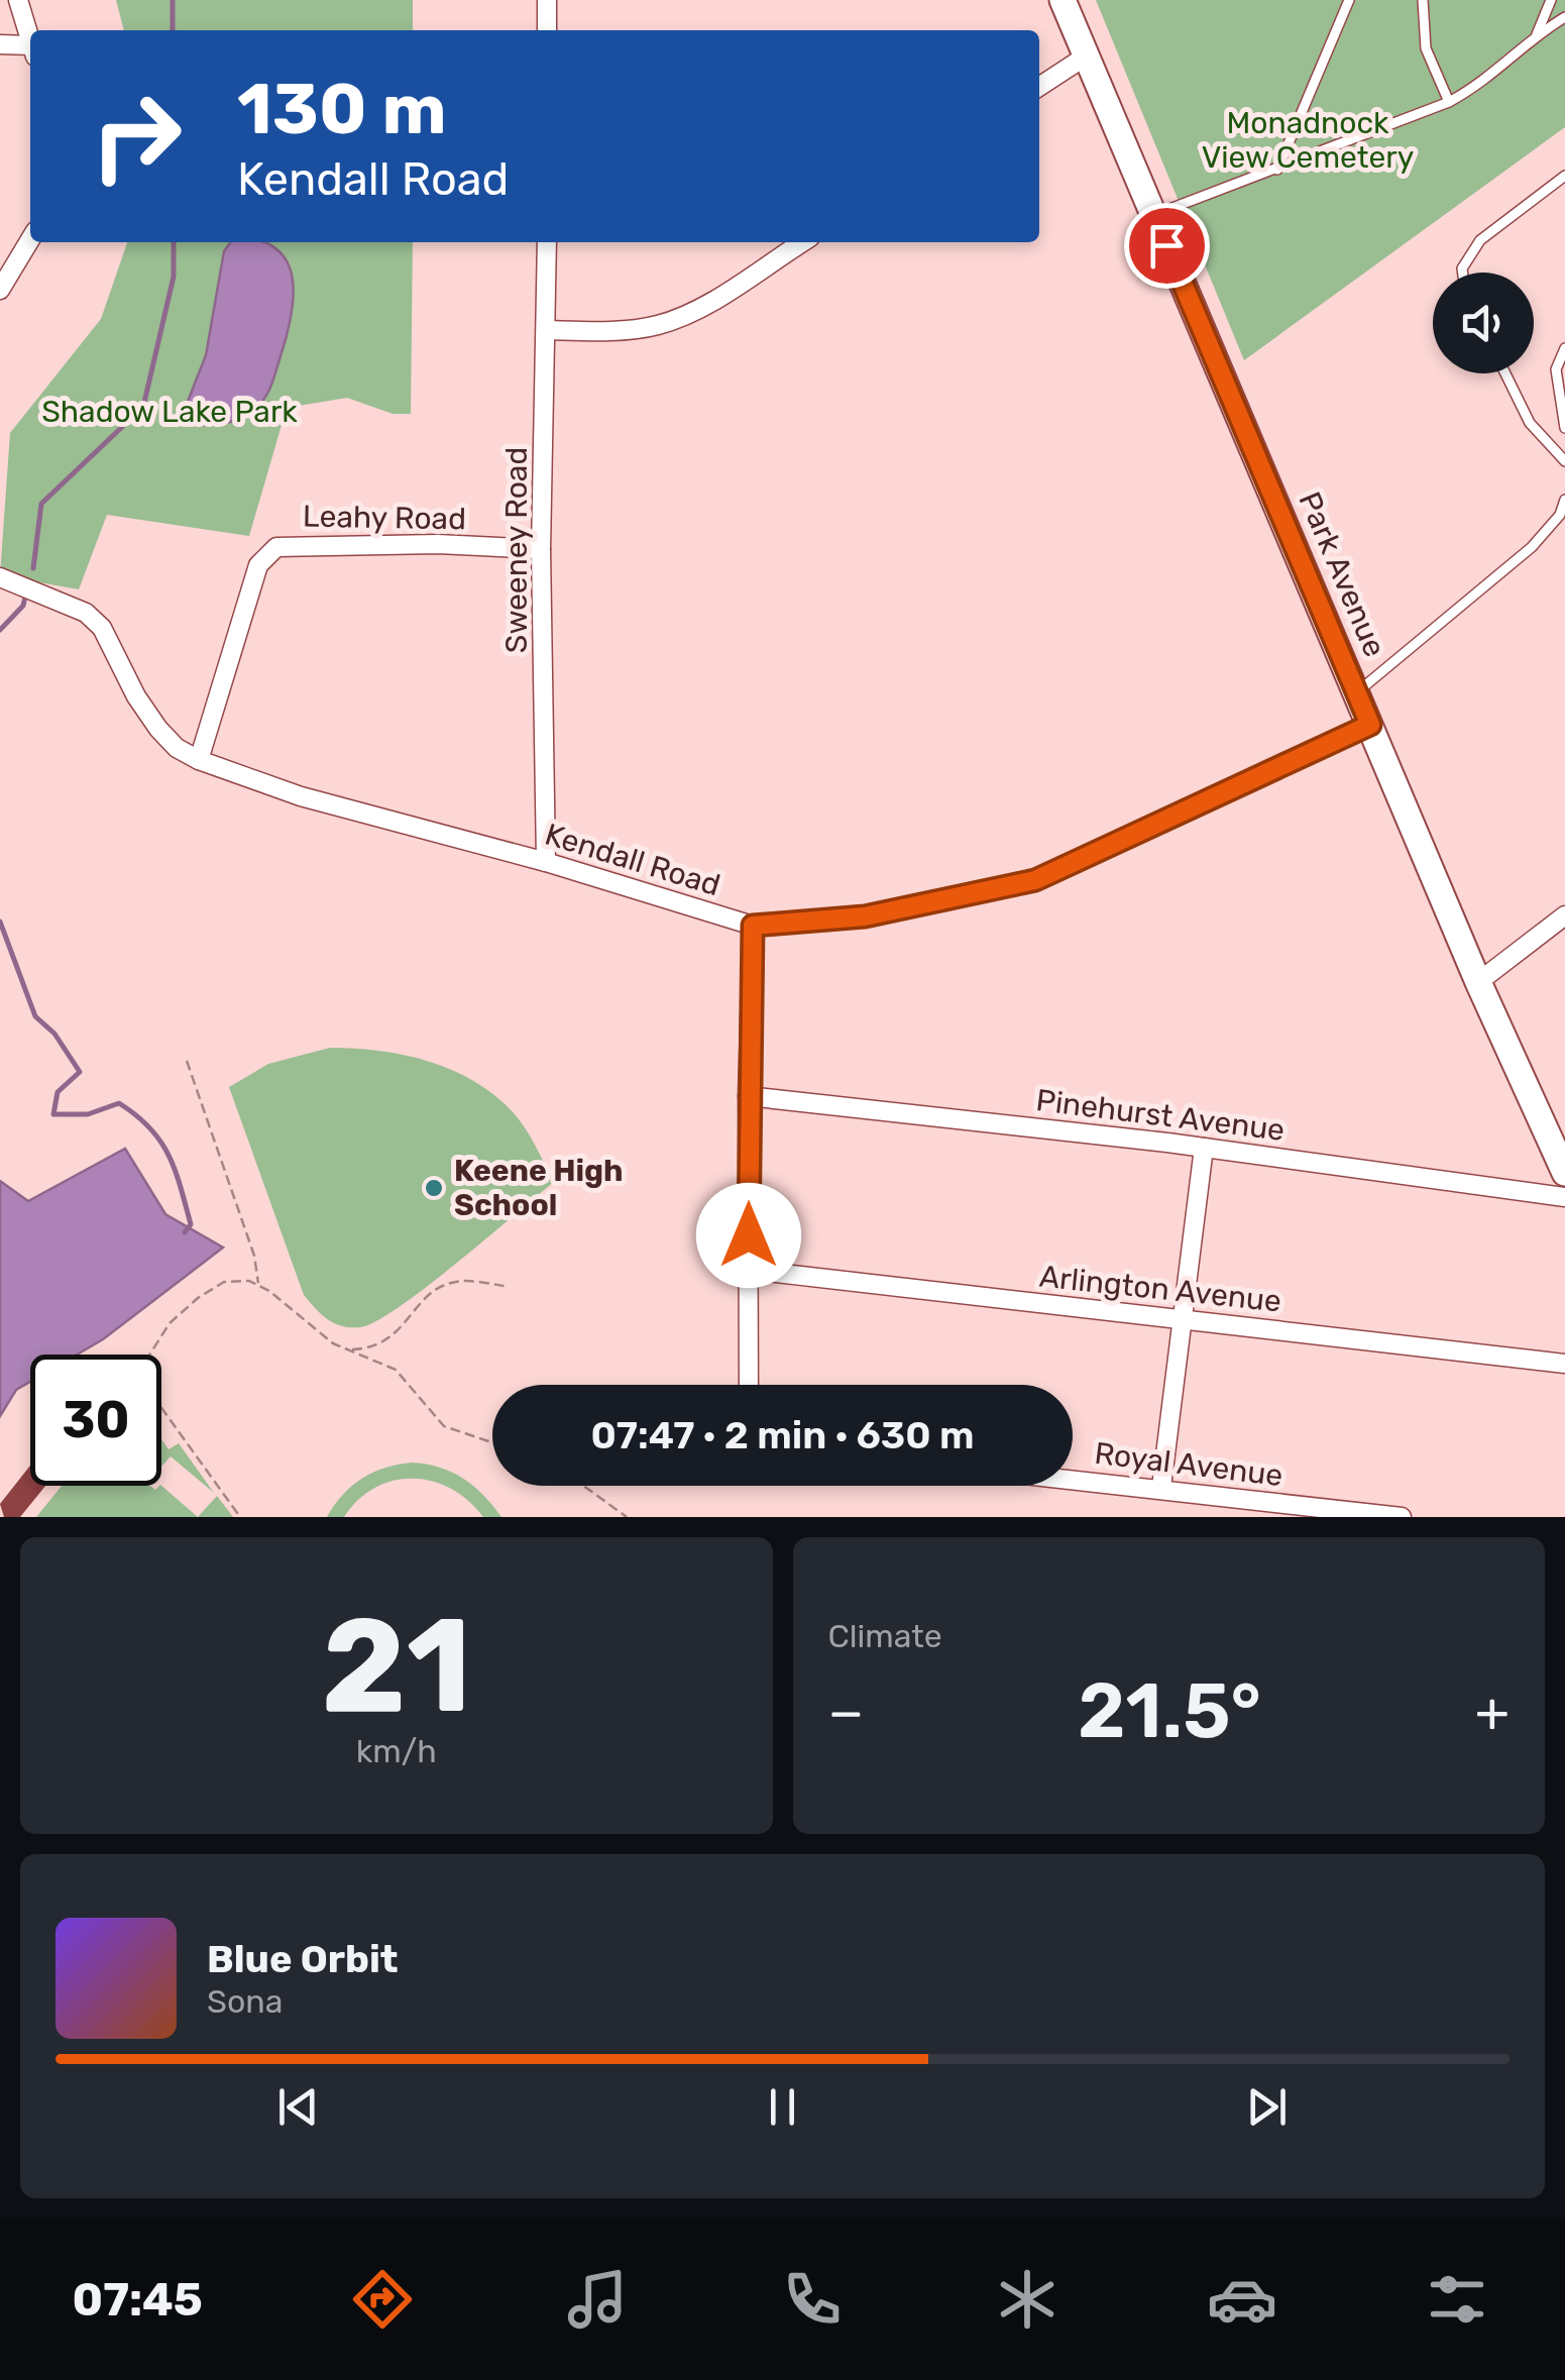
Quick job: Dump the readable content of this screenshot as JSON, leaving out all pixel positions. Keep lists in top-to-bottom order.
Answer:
{
  "streets": {
    "street": [
      "Leahy Road",
      "Sweeney Road",
      "Park Avenue",
      "Kendall Road",
      "Pinehurst Avenue",
      "Arlington Avenue",
      "Royal Avenue"
    ]
  },
  "crossings": [
    ["Leahy Road", "Sweeney Road"],
    ["Leahy Road", "Kendall Road"],
    ["Sweeney Road", "Kendall Road"],
    ["Park Avenue", "Kendall Road"]
  ],
  "parks": ["Monadnock View Cemetery", "Shadow Lake Park"],
  "places": ["Keene High School"],
  "page": {
    "turn": ["130 m", "Kendall Road"],
    "limit": "30",
    "trip": "07:47 · 2 min · 630 m",
    "tile": [
      ["21", "km/h"],
      "Climate"
    ],
    "heat": ["−", "21.5°", "+"],
    "song": ["Blue Orbit", "Sona"],
    "tabs": "07:45"
  }
}
